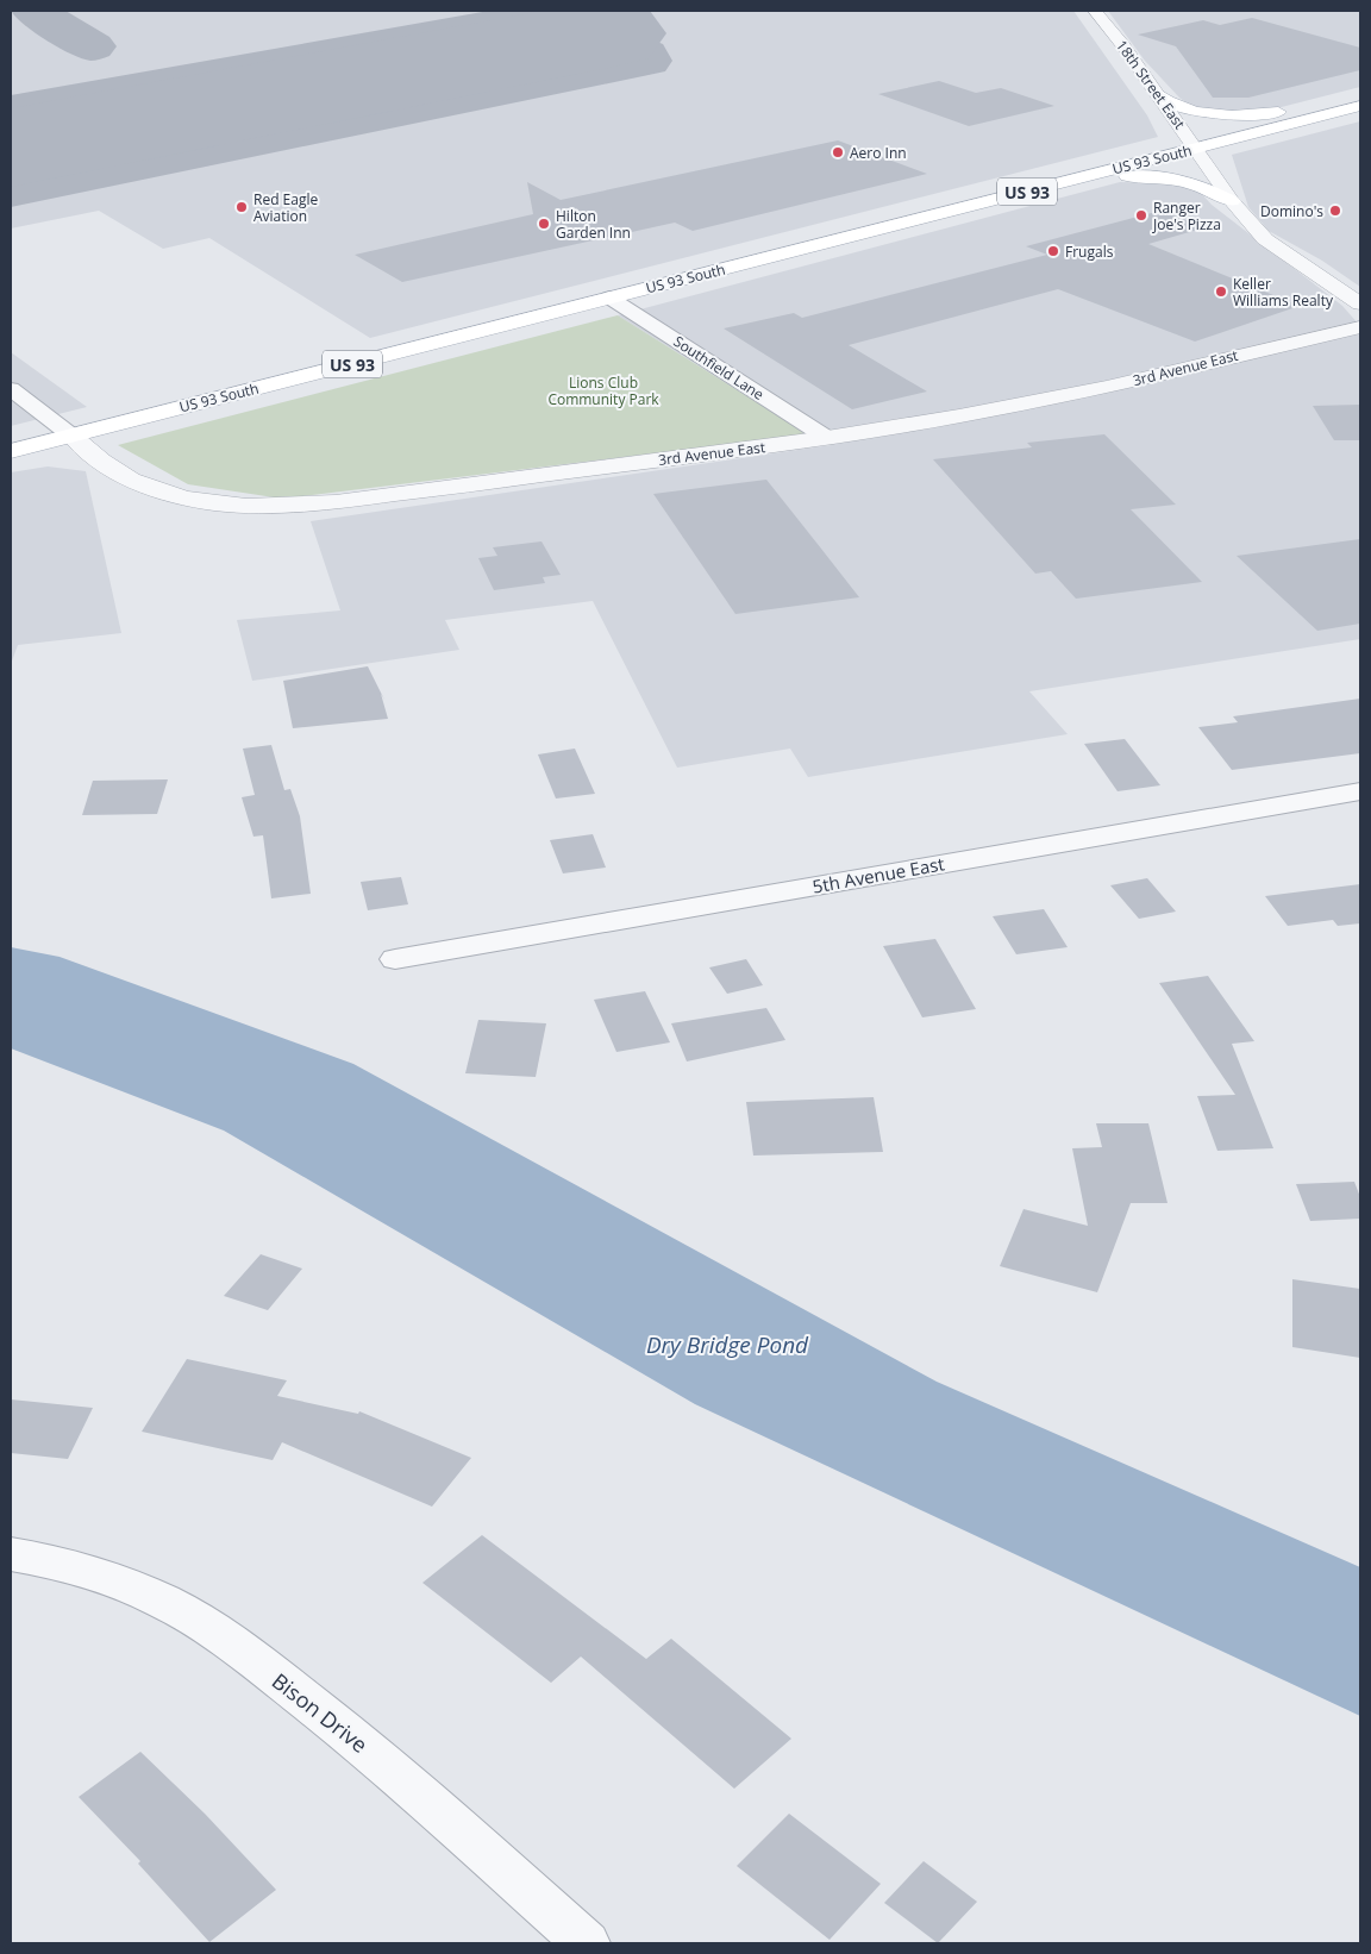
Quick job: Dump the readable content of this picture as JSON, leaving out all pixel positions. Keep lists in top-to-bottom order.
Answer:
{
  "streets": {
    "main road": ["US 93 South", "US 93"],
    "street": [
      "18th Street East",
      "Southfield Lane",
      "3rd Avenue East",
      "5th Avenue East",
      "Bison Drive"
    ]
  },
  "crossings": [
    ["18th Street East", "US 93 South"],
    ["US 93 South", "Southfield Lane"],
    ["US 93 South", "3rd Avenue East"],
    ["Southfield Lane", "3rd Avenue East"]
  ],
  "water": ["Dry Bridge Pond"],
  "parks": ["Lions Club Community Park"],
  "places": [
    "Aero Inn",
    "Red Eagle Aviation",
    "Domino's",
    "Ranger Joe's Pizza",
    "Hilton Garden Inn",
    "Frugals",
    "Keller Williams Realty"
  ]
}
